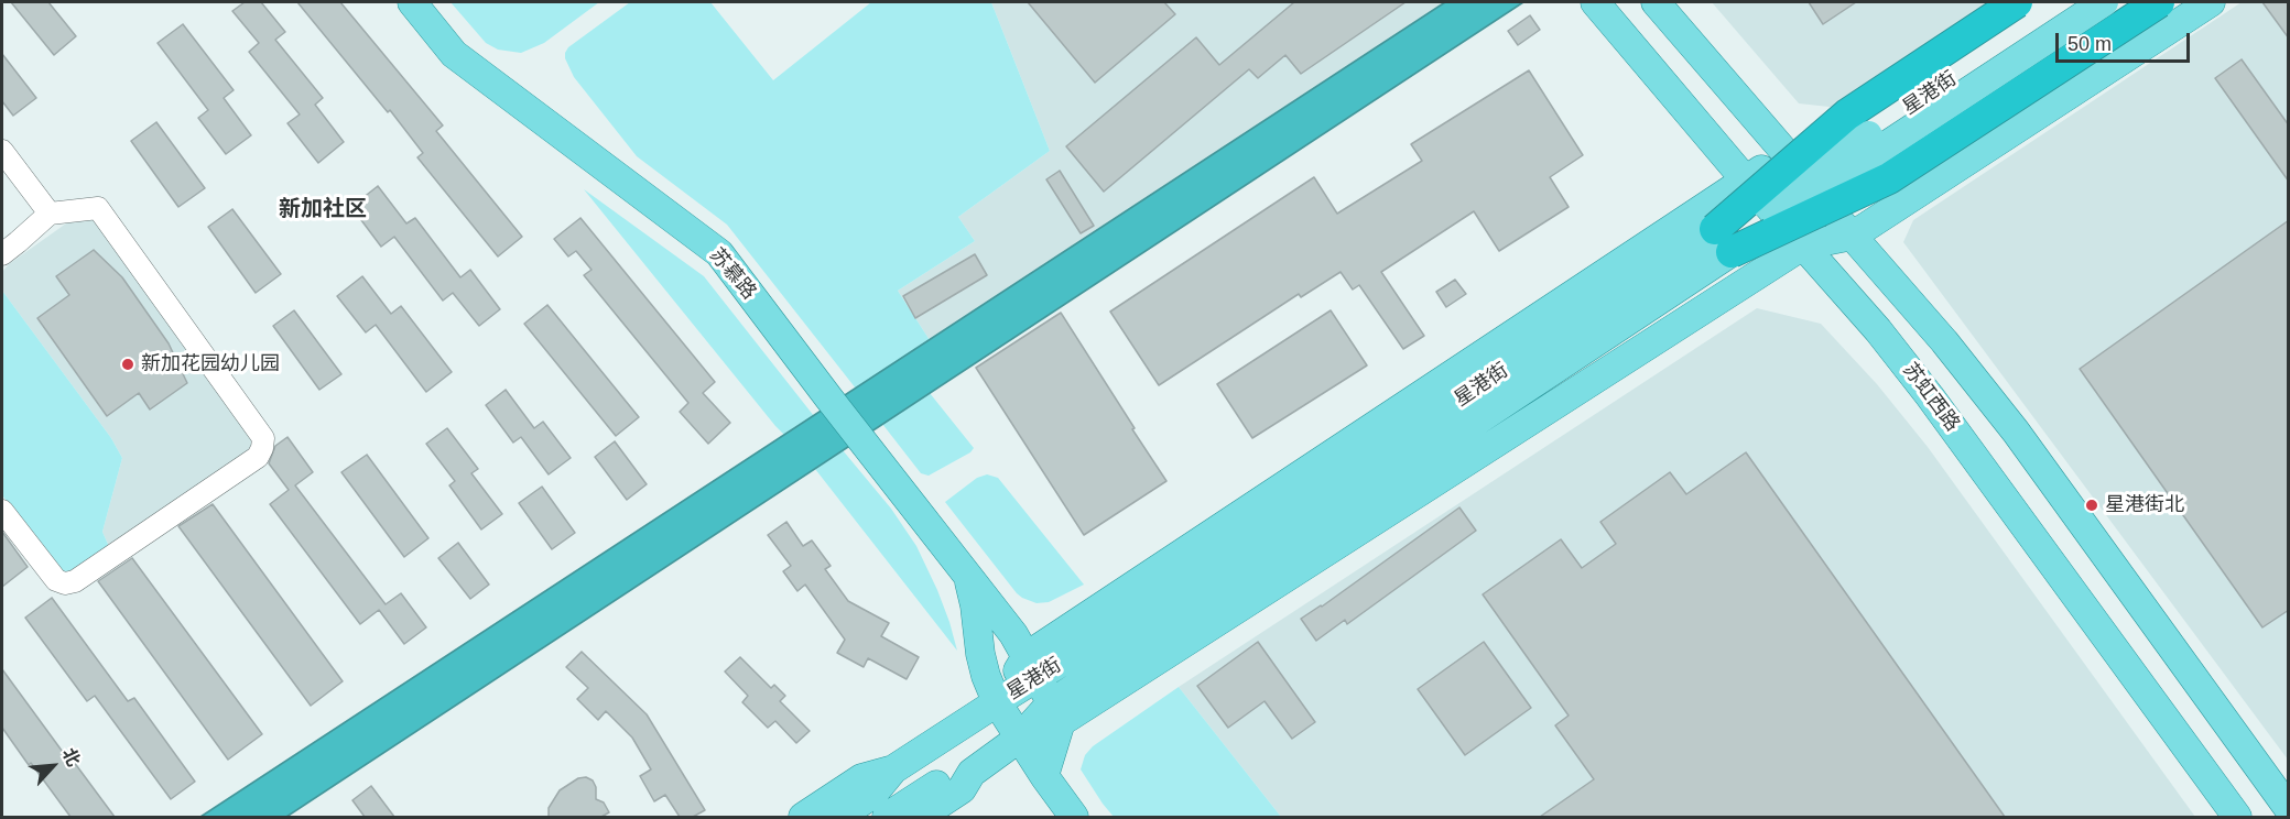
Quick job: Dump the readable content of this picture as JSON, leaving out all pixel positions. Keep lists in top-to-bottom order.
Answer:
{
  "streets": {
    "main road": ["星港街", "苏慕路", "苏虹西路"]
  },
  "crossings": [
    ["星港街", "苏慕路"]
  ],
  "districts": ["新加社区"],
  "places": ["新加花园幼儿园", "星港街北"],
  "scale_bar": "50 m",
  "north": "top right"
}
